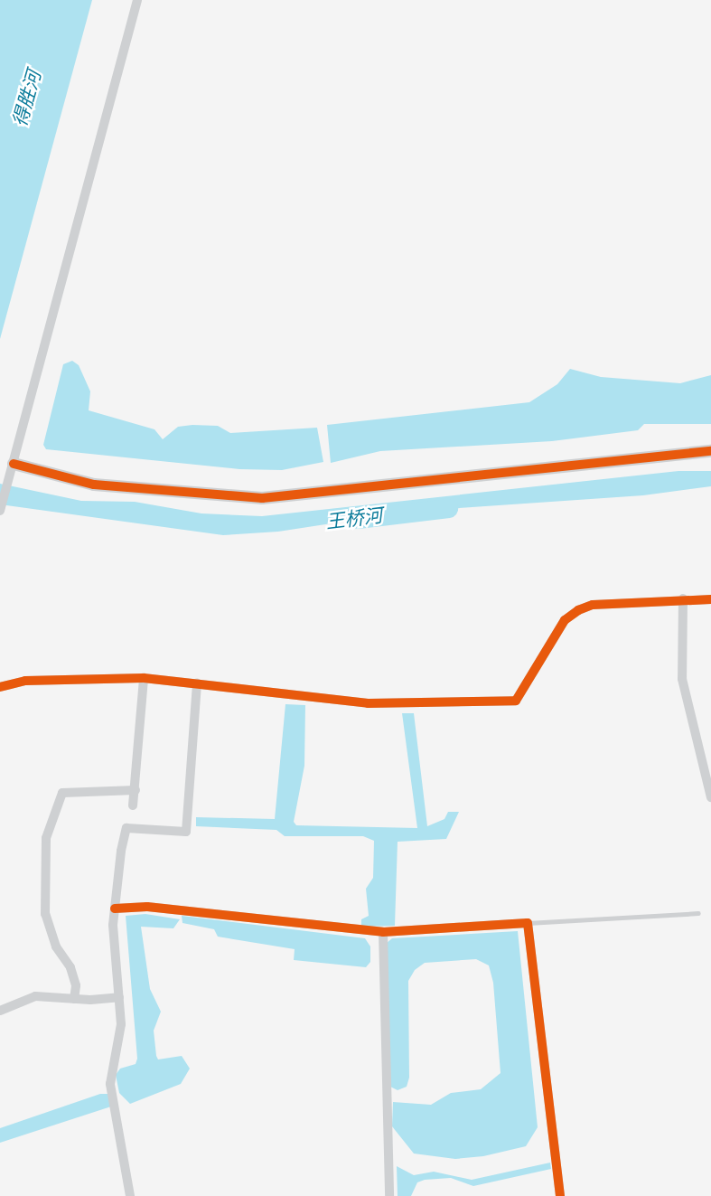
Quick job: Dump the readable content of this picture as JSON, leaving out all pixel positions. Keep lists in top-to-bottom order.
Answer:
{
  "water": ["得胜河", "王桥河"]
}
